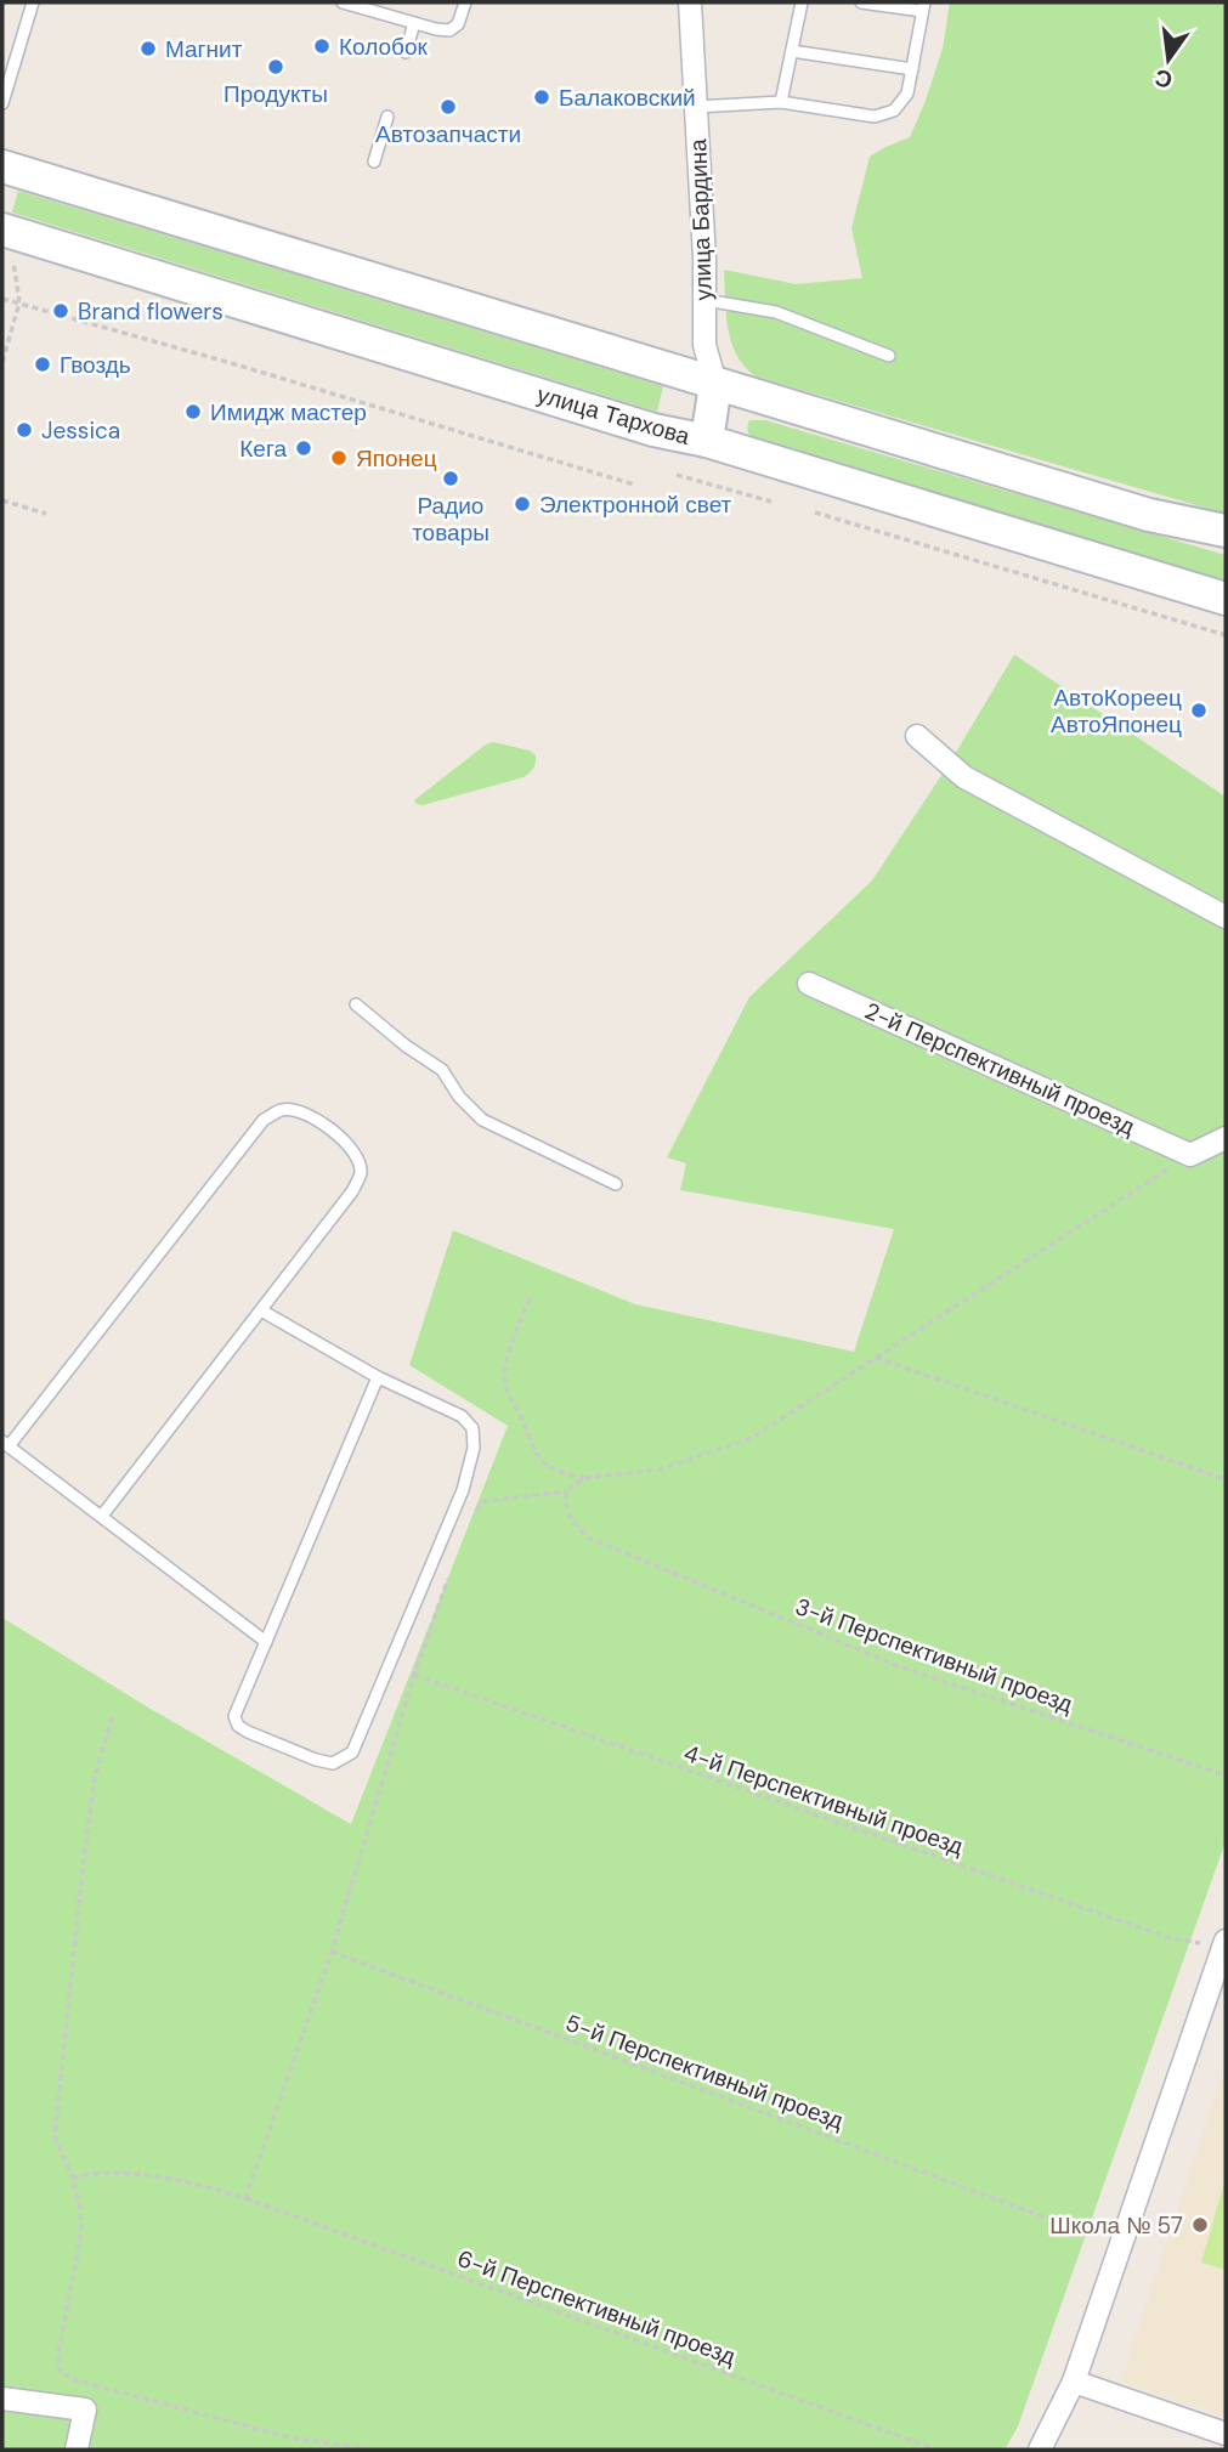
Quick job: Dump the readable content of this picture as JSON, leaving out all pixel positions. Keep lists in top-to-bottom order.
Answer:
{
  "streets": {
    "main road": ["улица Тархова"],
    "street": ["улица Бардина", "2-й Перспективный проезд"],
    "path": [
      "3-й Перспективный проезд",
      "4-й Перспективный проезд",
      "5-й Перспективный проезд",
      "6-й Перспективный проезд"
    ]
  },
  "places": [
    "Колобок",
    "Магнит",
    "Продукты",
    "Балаковский",
    "Автозапчасти",
    "Brand flowers",
    "Гвоздь",
    "Имидж мастер",
    "Jessica",
    "Кега",
    "Японец",
    "Радио товары",
    "Электронной свет",
    "АвтоКореец АвтоЯпонец",
    "Школа № 57"
  ],
  "north": "bottom"
}
